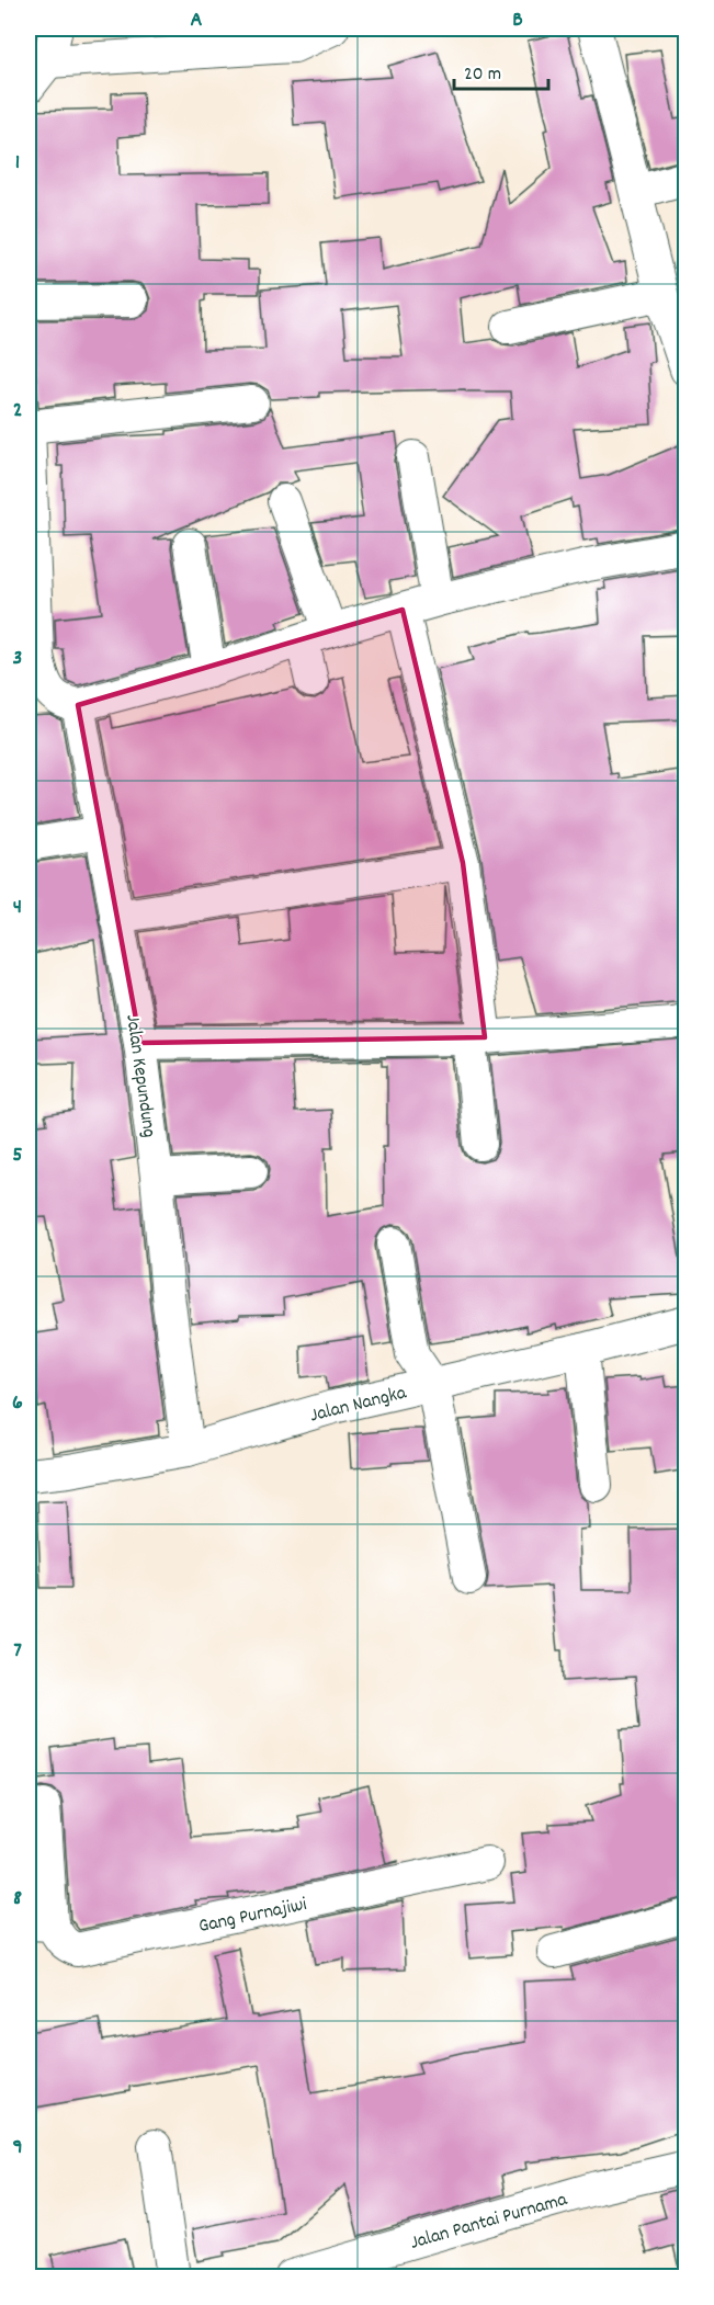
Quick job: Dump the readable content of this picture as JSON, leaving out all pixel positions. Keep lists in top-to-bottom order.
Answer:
{
  "streets": {
    "street": [
      "Jalan Kepundung",
      "Jalan Nangka",
      "Gang Purnajiwi",
      "Jalan Pantai Purnama"
    ]
  },
  "crossings": [
    ["Jalan Kepundung", "Jalan Nangka"]
  ],
  "scale_bar": "20 m",
  "grid": {
    "columns": ["A", "B"],
    "rows": [
      "1",
      "2",
      "3",
      "4",
      "5",
      "6",
      "7",
      "8",
      "9"
    ]
  }
}
